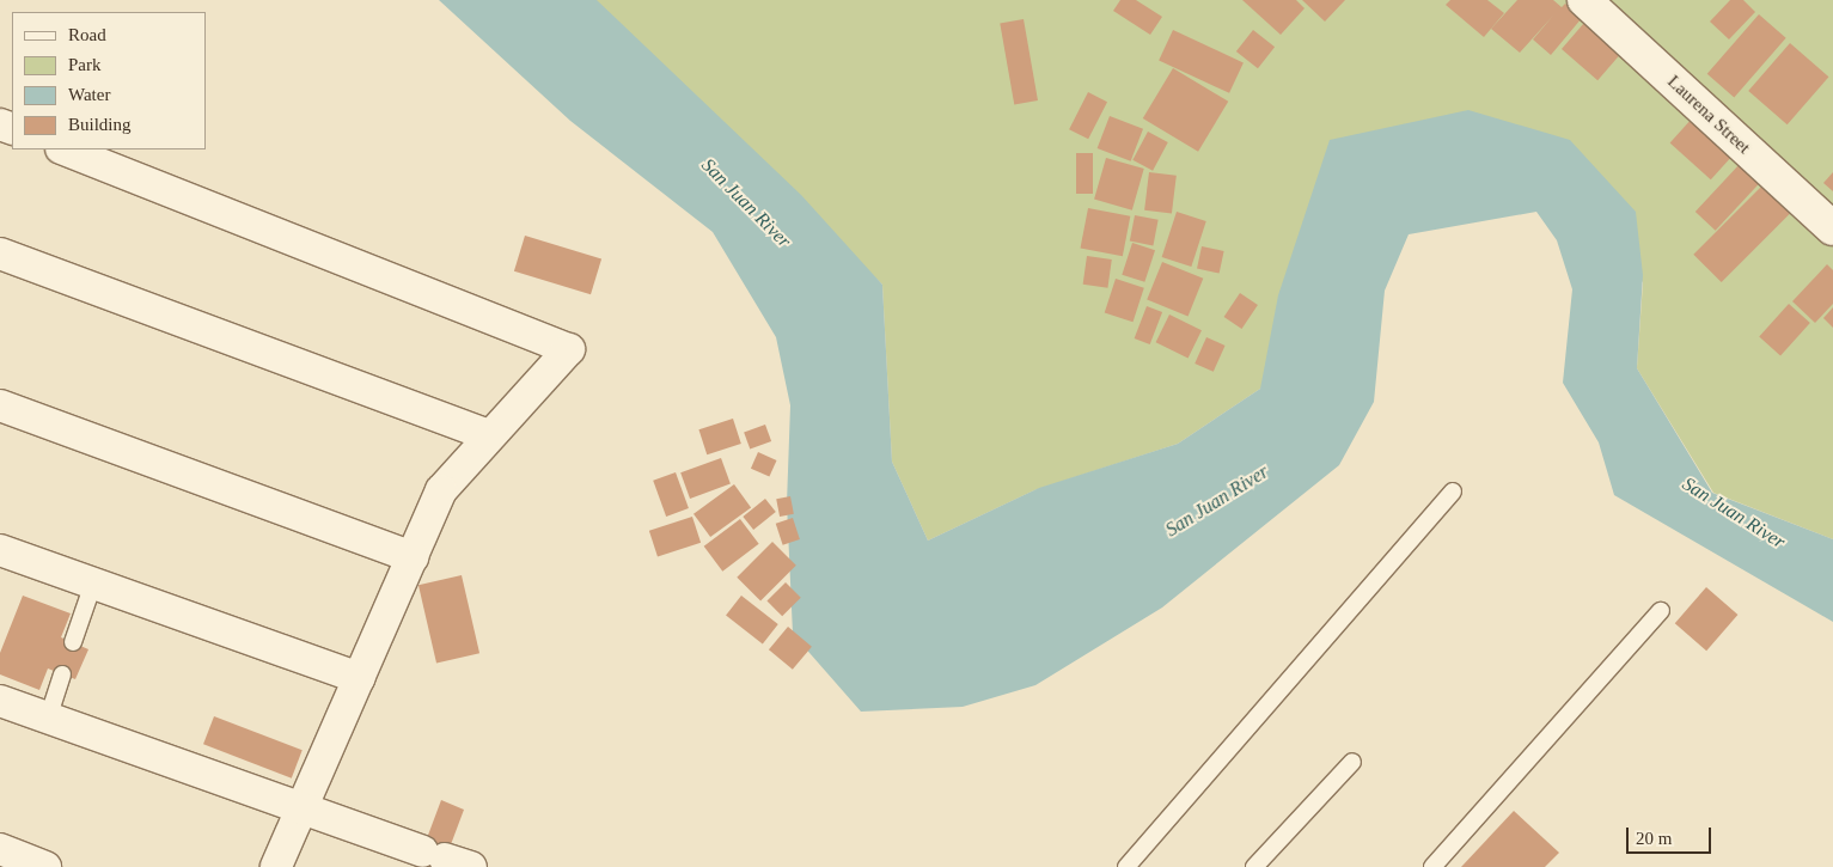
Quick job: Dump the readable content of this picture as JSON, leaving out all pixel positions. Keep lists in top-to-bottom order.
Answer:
{
  "streets": {
    "street": ["Laurena Street"]
  },
  "water": ["San Juan River"],
  "legend": [
    "Road",
    "Park",
    "Water",
    "Building"
  ],
  "scale_bar": "20 m"
}
